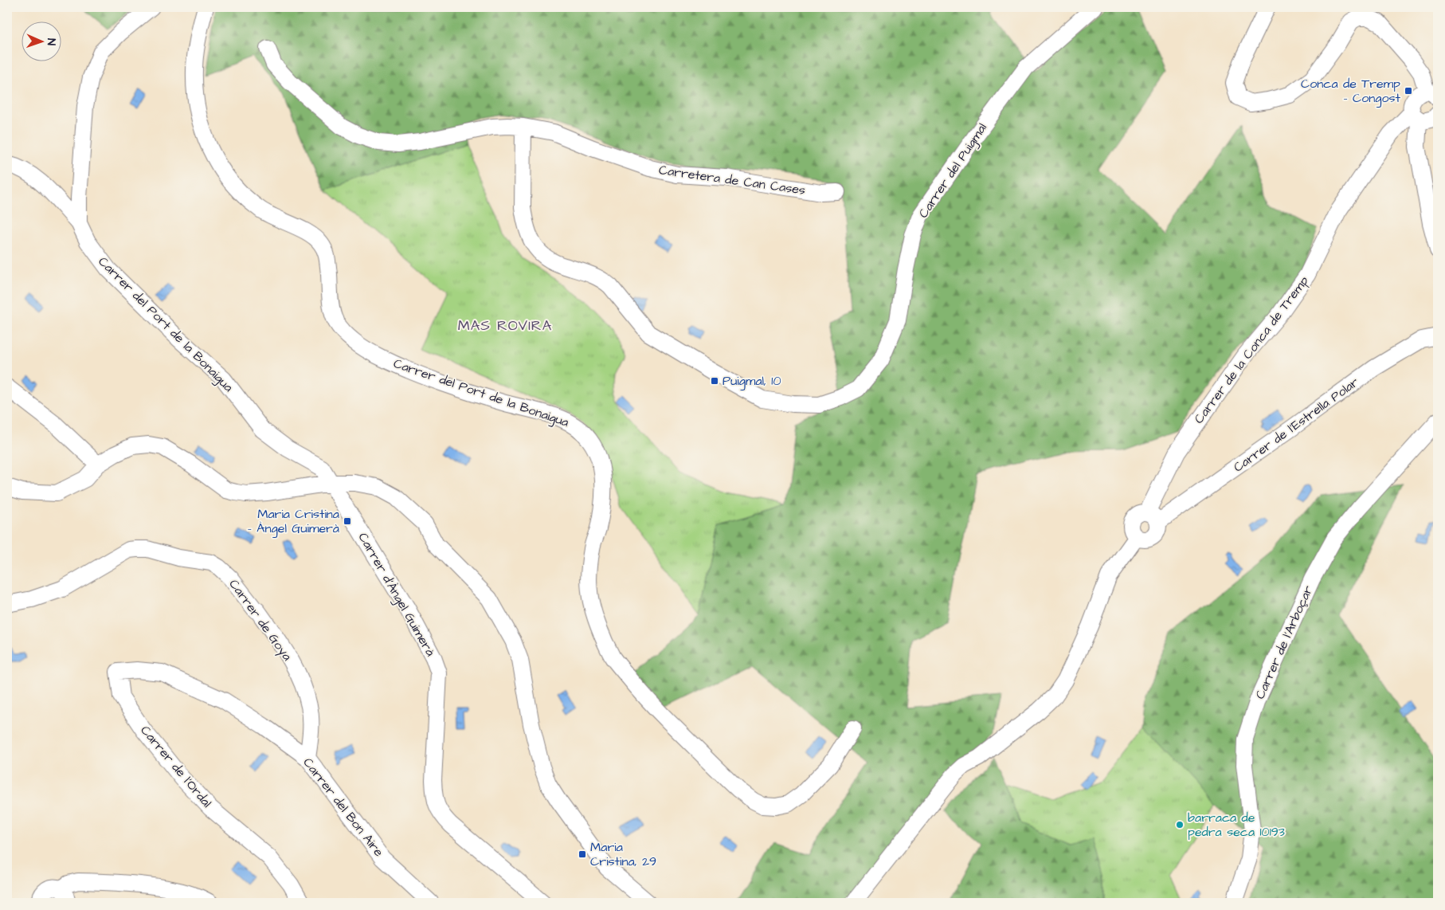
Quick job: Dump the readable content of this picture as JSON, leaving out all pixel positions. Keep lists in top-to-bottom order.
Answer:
{
  "streets": {
    "street": [
      "Carrer del Puigmal",
      "Carretera de Can Cases",
      "Carrer del Port de la Bonaigua",
      "Carrer de la Conca de Tremp",
      "Carrer de l'Estrella Polar",
      "Carrer d'Àngel Guimerà",
      "Carrer de Goya",
      "Carrer de l'Arboçar",
      "Carrer de l'Ordal",
      "Carrer del Bon Aire"
    ]
  },
  "crossings": [
    ["Carrer del Puigmal", "Carretera de Can Cases"],
    ["Carrer del Port de la Bonaigua", "Carrer d'Àngel Guimerà"],
    ["Carrer de la Conca de Tremp", "Carrer de l'Estrella Polar"],
    ["Carrer de Goya", "Carrer del Bon Aire"],
    ["Carrer de l'Ordal", "Carrer del Bon Aire"]
  ],
  "districts": ["MAS ROVIRA"],
  "places": {
    "transit": [
      "Conca de Tremp - Congost",
      "Puigmal, 10",
      "Maria Cristina - Àngel Guimerà",
      "Maria Cristina, 29"
    ],
    "other": ["barraca de pedra seca 10193"]
  },
  "north": "right"
}
